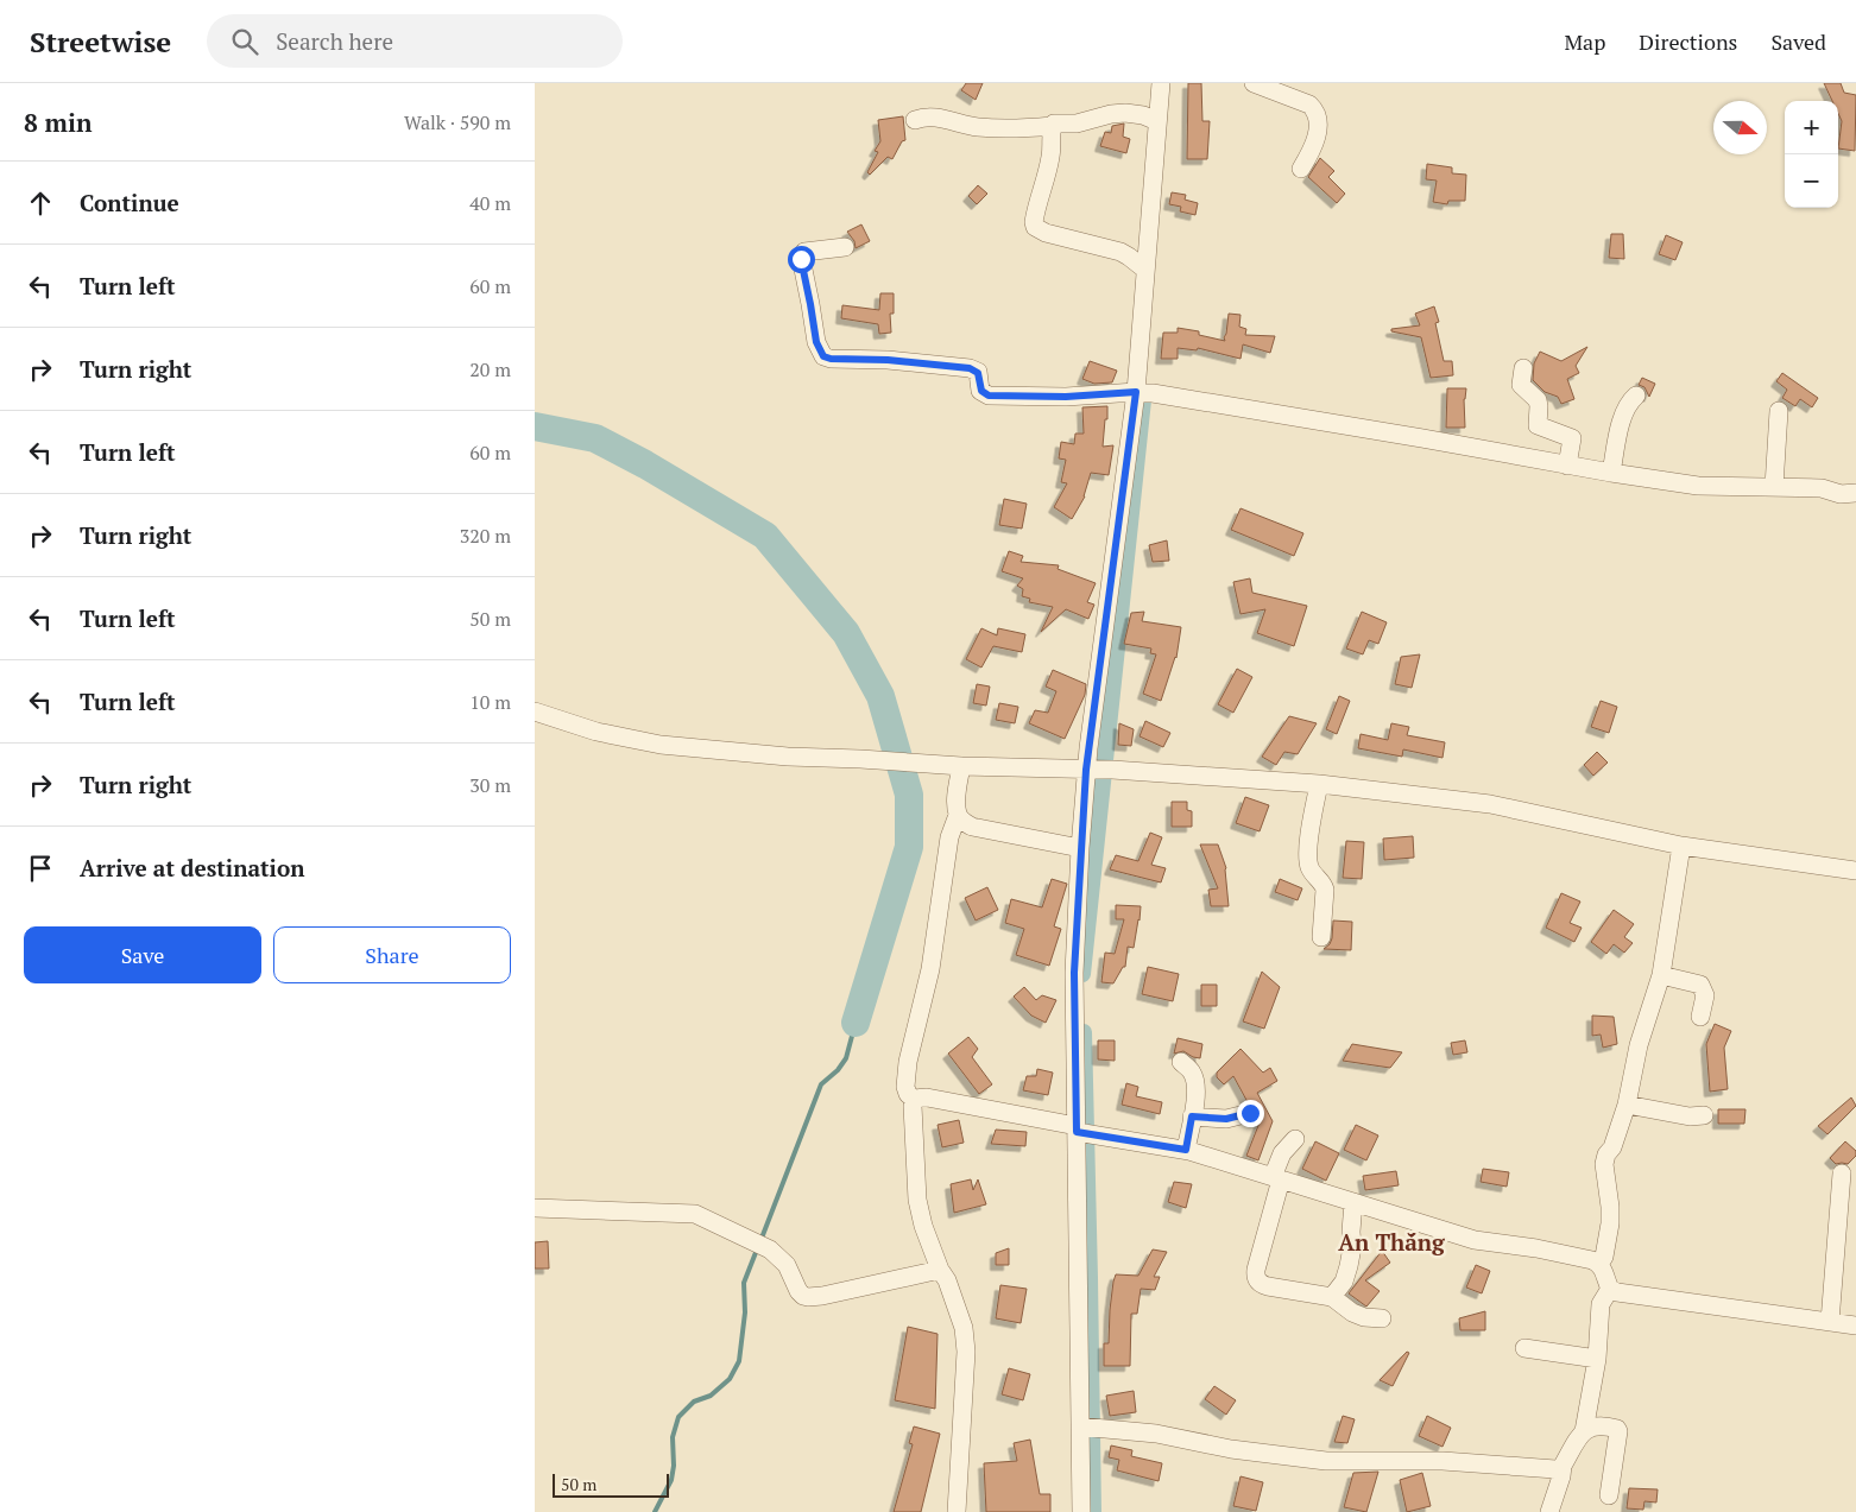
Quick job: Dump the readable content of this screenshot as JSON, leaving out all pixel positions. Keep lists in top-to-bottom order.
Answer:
{
  "districts": ["An Thắng"],
  "scale_bar": "50 m",
  "north": "right",
  "page": {
    "header": "Streetwise",
    "search": "Search here",
    "nav": ["Map", "Directions", "Saved"],
    "heading": ["8 min", "Walk · 590 m"],
    "map_buttons": ["+", "−"],
    "list": [
      ["Continue", "40 m"],
      ["Turn left", "60 m"],
      ["Turn right", "20 m"],
      ["Turn left", "60 m"],
      ["Turn right", "320 m"],
      ["Turn left", "50 m"],
      ["Turn left", "10 m"],
      ["Turn right", "30 m"],
      "Arrive at destination"
    ],
    "buttons": ["Save", "Share"],
    "scale": "50 m"
  }
}
